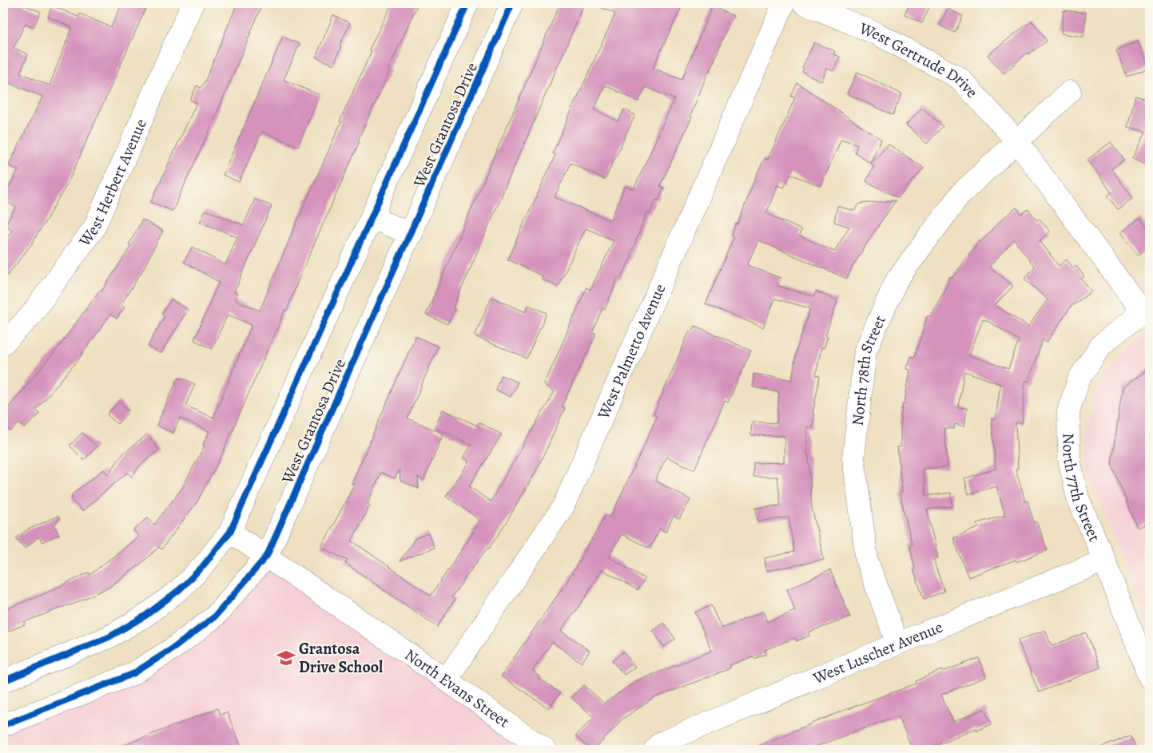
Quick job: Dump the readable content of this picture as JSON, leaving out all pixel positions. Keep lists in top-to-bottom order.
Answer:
{
  "streets": {
    "street": [
      "West Gertrude Drive",
      "West Grantosa Drive",
      "West Herbert Avenue",
      "West Palmetto Avenue",
      "North 78th Street",
      "North 77th Street",
      "West Luscher Avenue",
      "North Evans Street"
    ]
  },
  "crossings": [
    ["West Gertrude Drive", "North 78th Street"],
    ["West Gertrude Drive", "North 77th Street"],
    ["West Grantosa Drive", "North Evans Street"],
    ["West Palmetto Avenue", "North Evans Street"],
    ["North 78th Street", "West Luscher Avenue"],
    ["North 77th Street", "West Luscher Avenue"]
  ],
  "places": {
    "school or university": ["Grantosa Drive School"]
  }
}
